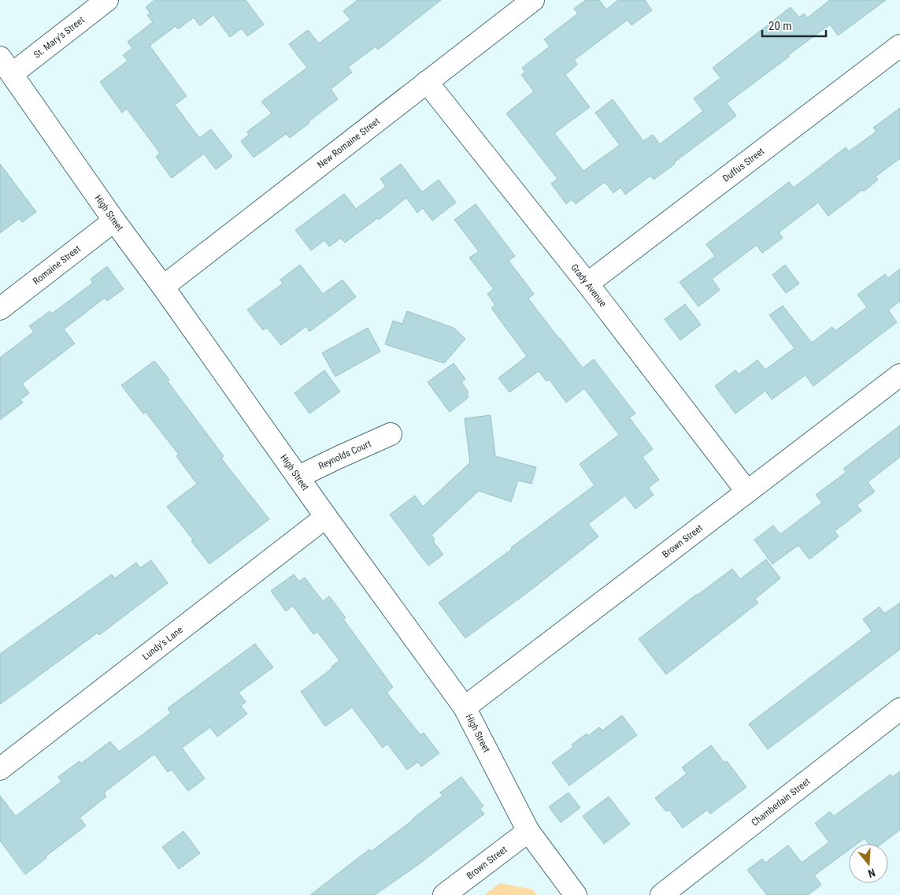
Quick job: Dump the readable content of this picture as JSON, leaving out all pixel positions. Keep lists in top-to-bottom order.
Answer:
{
  "streets": {
    "street": [
      "St. Mary's Street",
      "New Romaine Street",
      "Duffus Street",
      "High Street",
      "Romaine Street",
      "Grady Avenue",
      "Reynolds Court",
      "Brown Street",
      "Lundy's Lane",
      "Chamberlain Street"
    ]
  },
  "crossings": [
    ["St. Mary's Street", "High Street"],
    ["New Romaine Street", "High Street"],
    ["New Romaine Street", "Grady Avenue"],
    ["Duffus Street", "Grady Avenue"],
    ["High Street", "Romaine Street"],
    ["High Street", "Reynolds Court"],
    ["High Street", "Brown Street"],
    ["High Street", "Lundy's Lane"],
    ["Grady Avenue", "Brown Street"]
  ],
  "scale_bar": "20 m",
  "north": "bottom"
}
